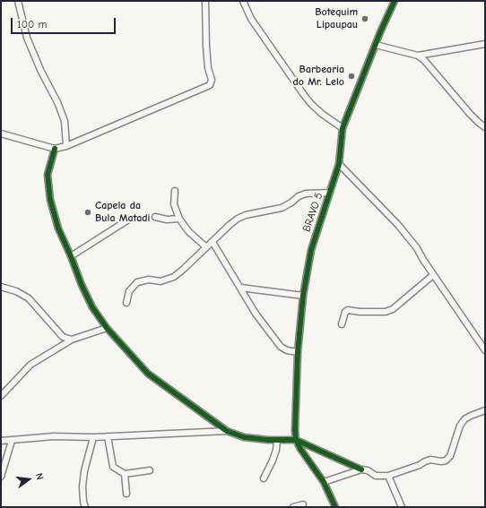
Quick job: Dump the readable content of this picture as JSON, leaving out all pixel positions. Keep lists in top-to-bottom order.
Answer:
{
  "streets": {
    "street": ["BRAVO 5"]
  },
  "places": ["Botequim Lipaupau", "Barbearia do Mr. Lelo", "Capela da Bula Matadi"],
  "scale_bar": "100 m",
  "north": "right"
}
